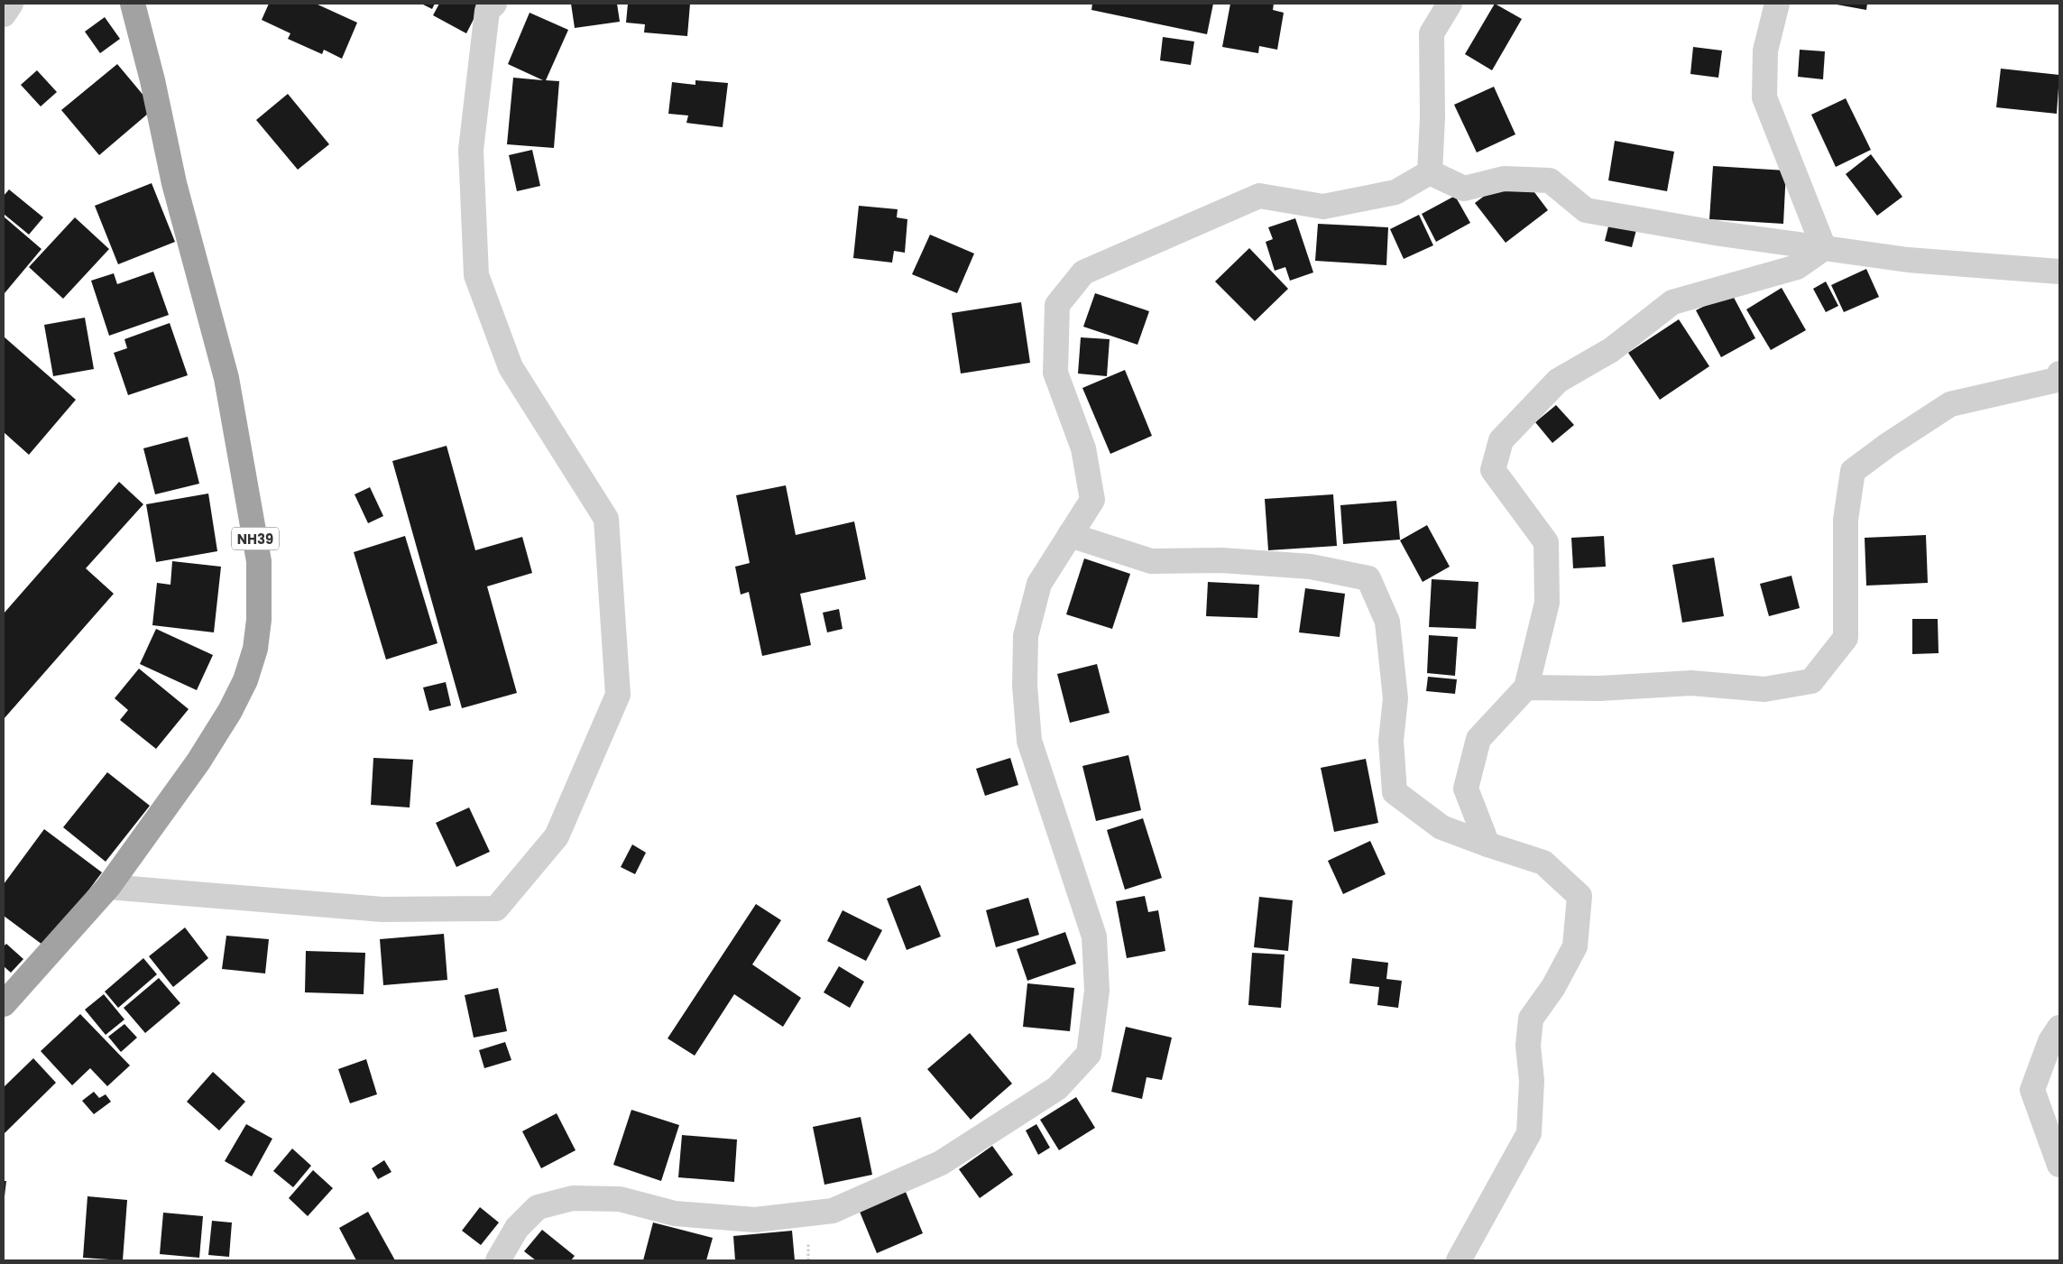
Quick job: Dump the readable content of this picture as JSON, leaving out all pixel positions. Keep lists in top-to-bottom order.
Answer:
{
  "streets": {
    "highway": ["NH39"]
  }
}
